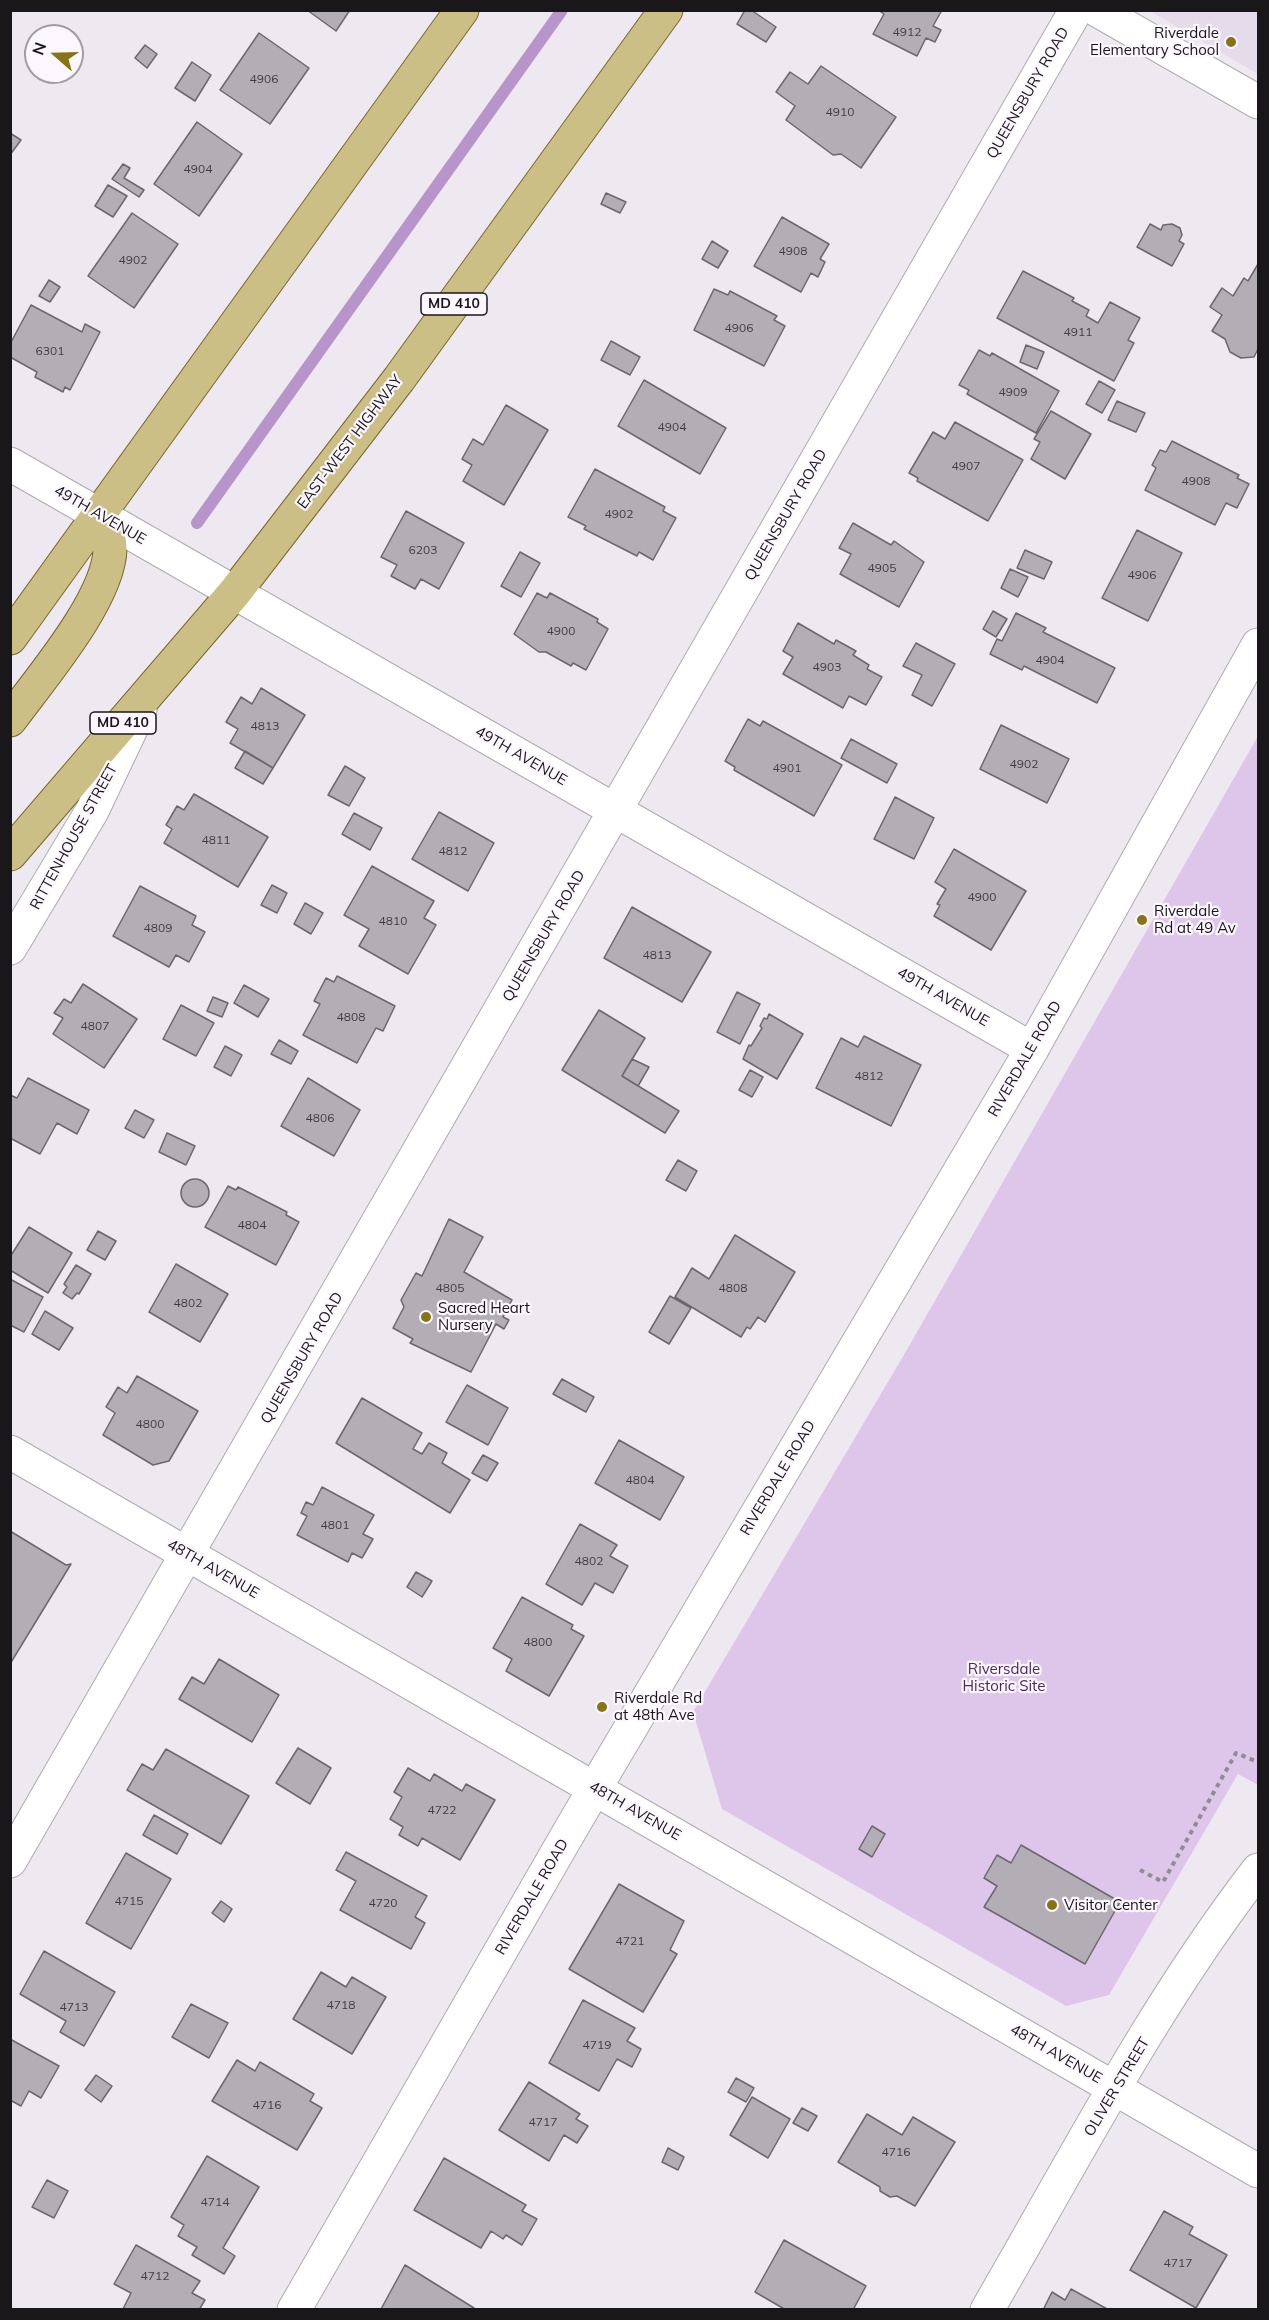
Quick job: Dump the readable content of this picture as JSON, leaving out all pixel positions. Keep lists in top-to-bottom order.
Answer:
{
  "streets": {
    "main road": ["MD 410", "EAST-WEST HIGHWAY"],
    "street": [
      "QUEENSBURY ROAD",
      "49TH AVENUE",
      "RITTENHOUSE STREET",
      "RIVERDALE ROAD",
      "48TH AVENUE",
      "OLIVER STREET"
    ]
  },
  "crossings": [
    ["QUEENSBURY ROAD", "49TH AVENUE"],
    ["QUEENSBURY ROAD", "48TH AVENUE"],
    ["EAST-WEST HIGHWAY", "49TH AVENUE"],
    ["EAST-WEST HIGHWAY", "RITTENHOUSE STREET"],
    ["49TH AVENUE", "RIVERDALE ROAD"],
    ["RIVERDALE ROAD", "48TH AVENUE"],
    ["48TH AVENUE", "OLIVER STREET"]
  ],
  "parks": ["Riversdale Historic Site"],
  "places": [
    "Riverdale Elementary School",
    "Riverdale Rd at 49 Av",
    "Sacred Heart Nursery",
    "Riverdale Rd at 48th Ave",
    "Visitor Center"
  ],
  "house_numbers": [
    "4912",
    "4906",
    "4910",
    "4904",
    "4908",
    "4902",
    "4906",
    "4911",
    "6301",
    "4909",
    "4904",
    "4907",
    "4908",
    "4902",
    "6203",
    "4905",
    "4906",
    "4900",
    "4904",
    "4903",
    "4813",
    "4902",
    "4901",
    "4811",
    "4812",
    "4900",
    "4810",
    "4809",
    "4813",
    "4808",
    "4807",
    "4812",
    "4806",
    "4804",
    "4805",
    "4808",
    "4802",
    "4800",
    "4804",
    "4801",
    "4802",
    "4800",
    "4722",
    "4715",
    "4720",
    "4721",
    "4718",
    "4713",
    "4719",
    "4716",
    "4717",
    "4716",
    "4714",
    "4717",
    "4712"
  ],
  "north": "left"
}
